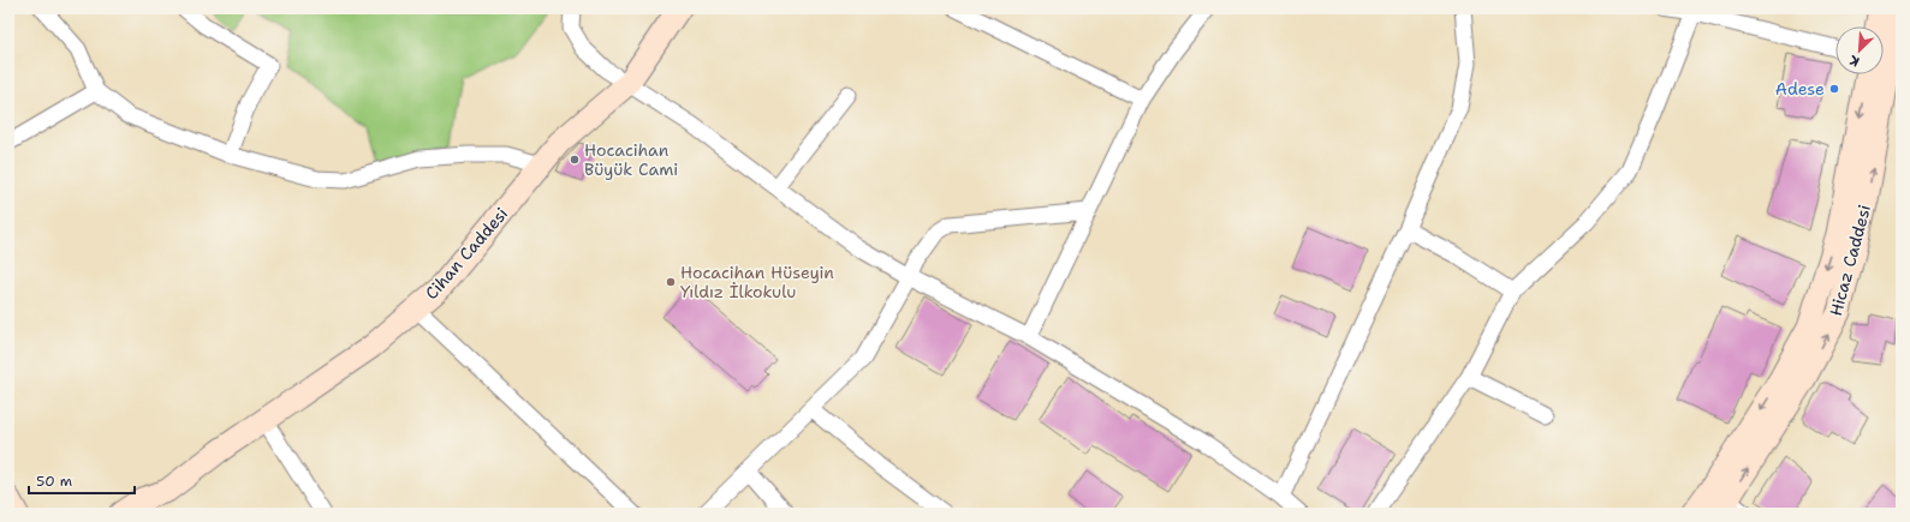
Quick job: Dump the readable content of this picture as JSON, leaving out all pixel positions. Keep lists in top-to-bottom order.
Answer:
{
  "streets": {
    "main road": ["Cihan Caddesi", "Hicaz Caddesi"]
  },
  "places": ["Adese", "Hocacihan Büyük Cami", "Hocacihan Hüseyin Yıldız İlkokulu"],
  "scale_bar": "50 m",
  "north": "bottom left"
}
